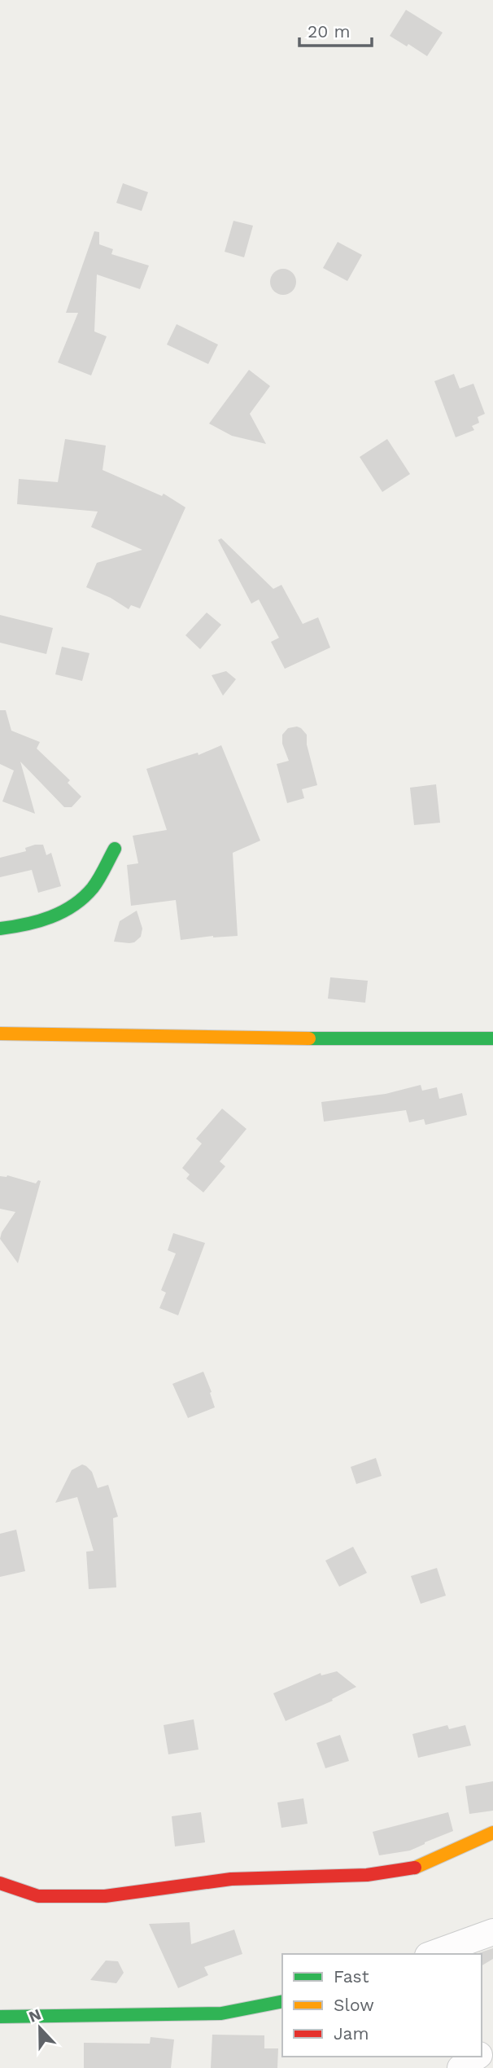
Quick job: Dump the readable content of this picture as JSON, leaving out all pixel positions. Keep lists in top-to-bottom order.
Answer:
{
  "legend": ["Fast", "Slow", "Jam"],
  "scale_bar": "20 m",
  "north": "top"
}
